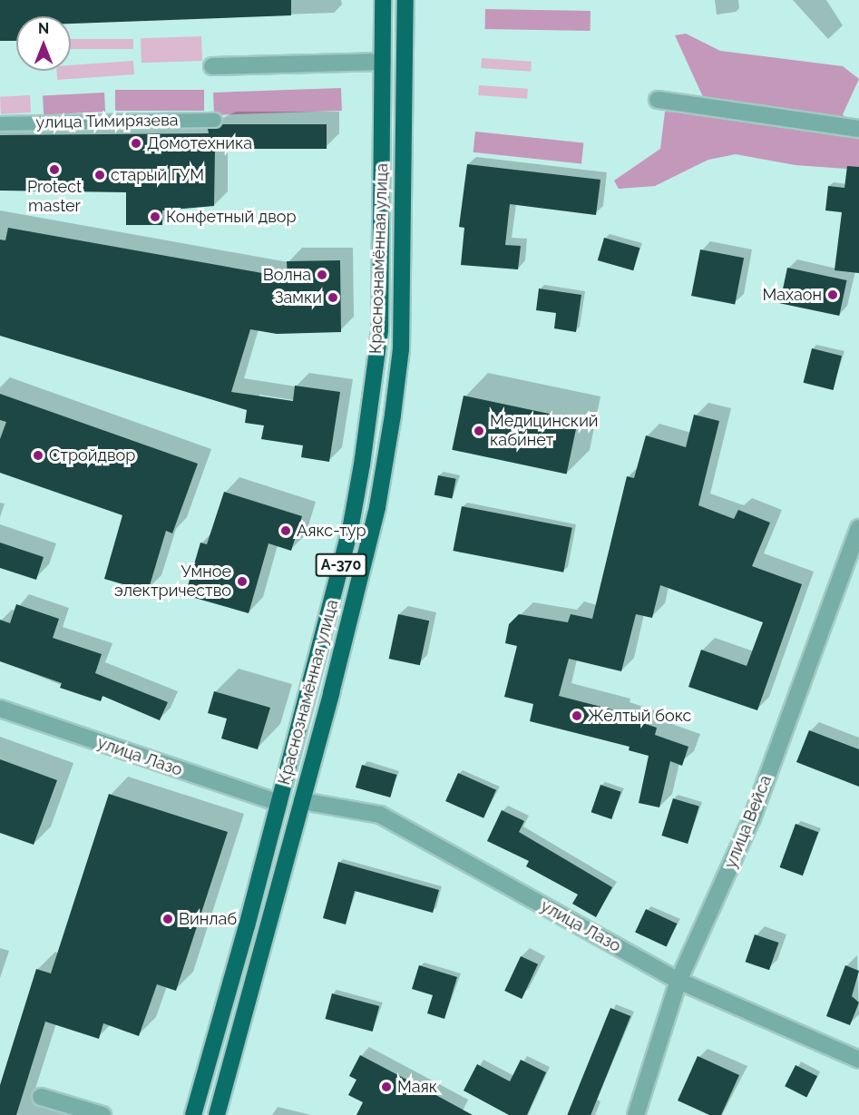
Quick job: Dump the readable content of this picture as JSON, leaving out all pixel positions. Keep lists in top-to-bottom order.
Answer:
{
  "streets": {
    "highway": ["Краснознамённая улица", "А-370"],
    "street": ["улица Тимирязева", "улица Лазо", "улица Вейса"]
  },
  "crossings": [
    ["Краснознамённая улица", "улица Лазо"],
    ["улица Лазо", "улица Вейса"]
  ],
  "places": [
    "Домотехника",
    "Protect master",
    "старый ГУМ",
    "Конфетный двор",
    "Волна",
    "Махаон",
    "Замки",
    "Медицинский кабинет",
    "Стройдвор",
    "Аякс-тур",
    "Умное электричество",
    "Желтый бокс",
    "Винлаб",
    "Маяк"
  ],
  "north": "top"
}
